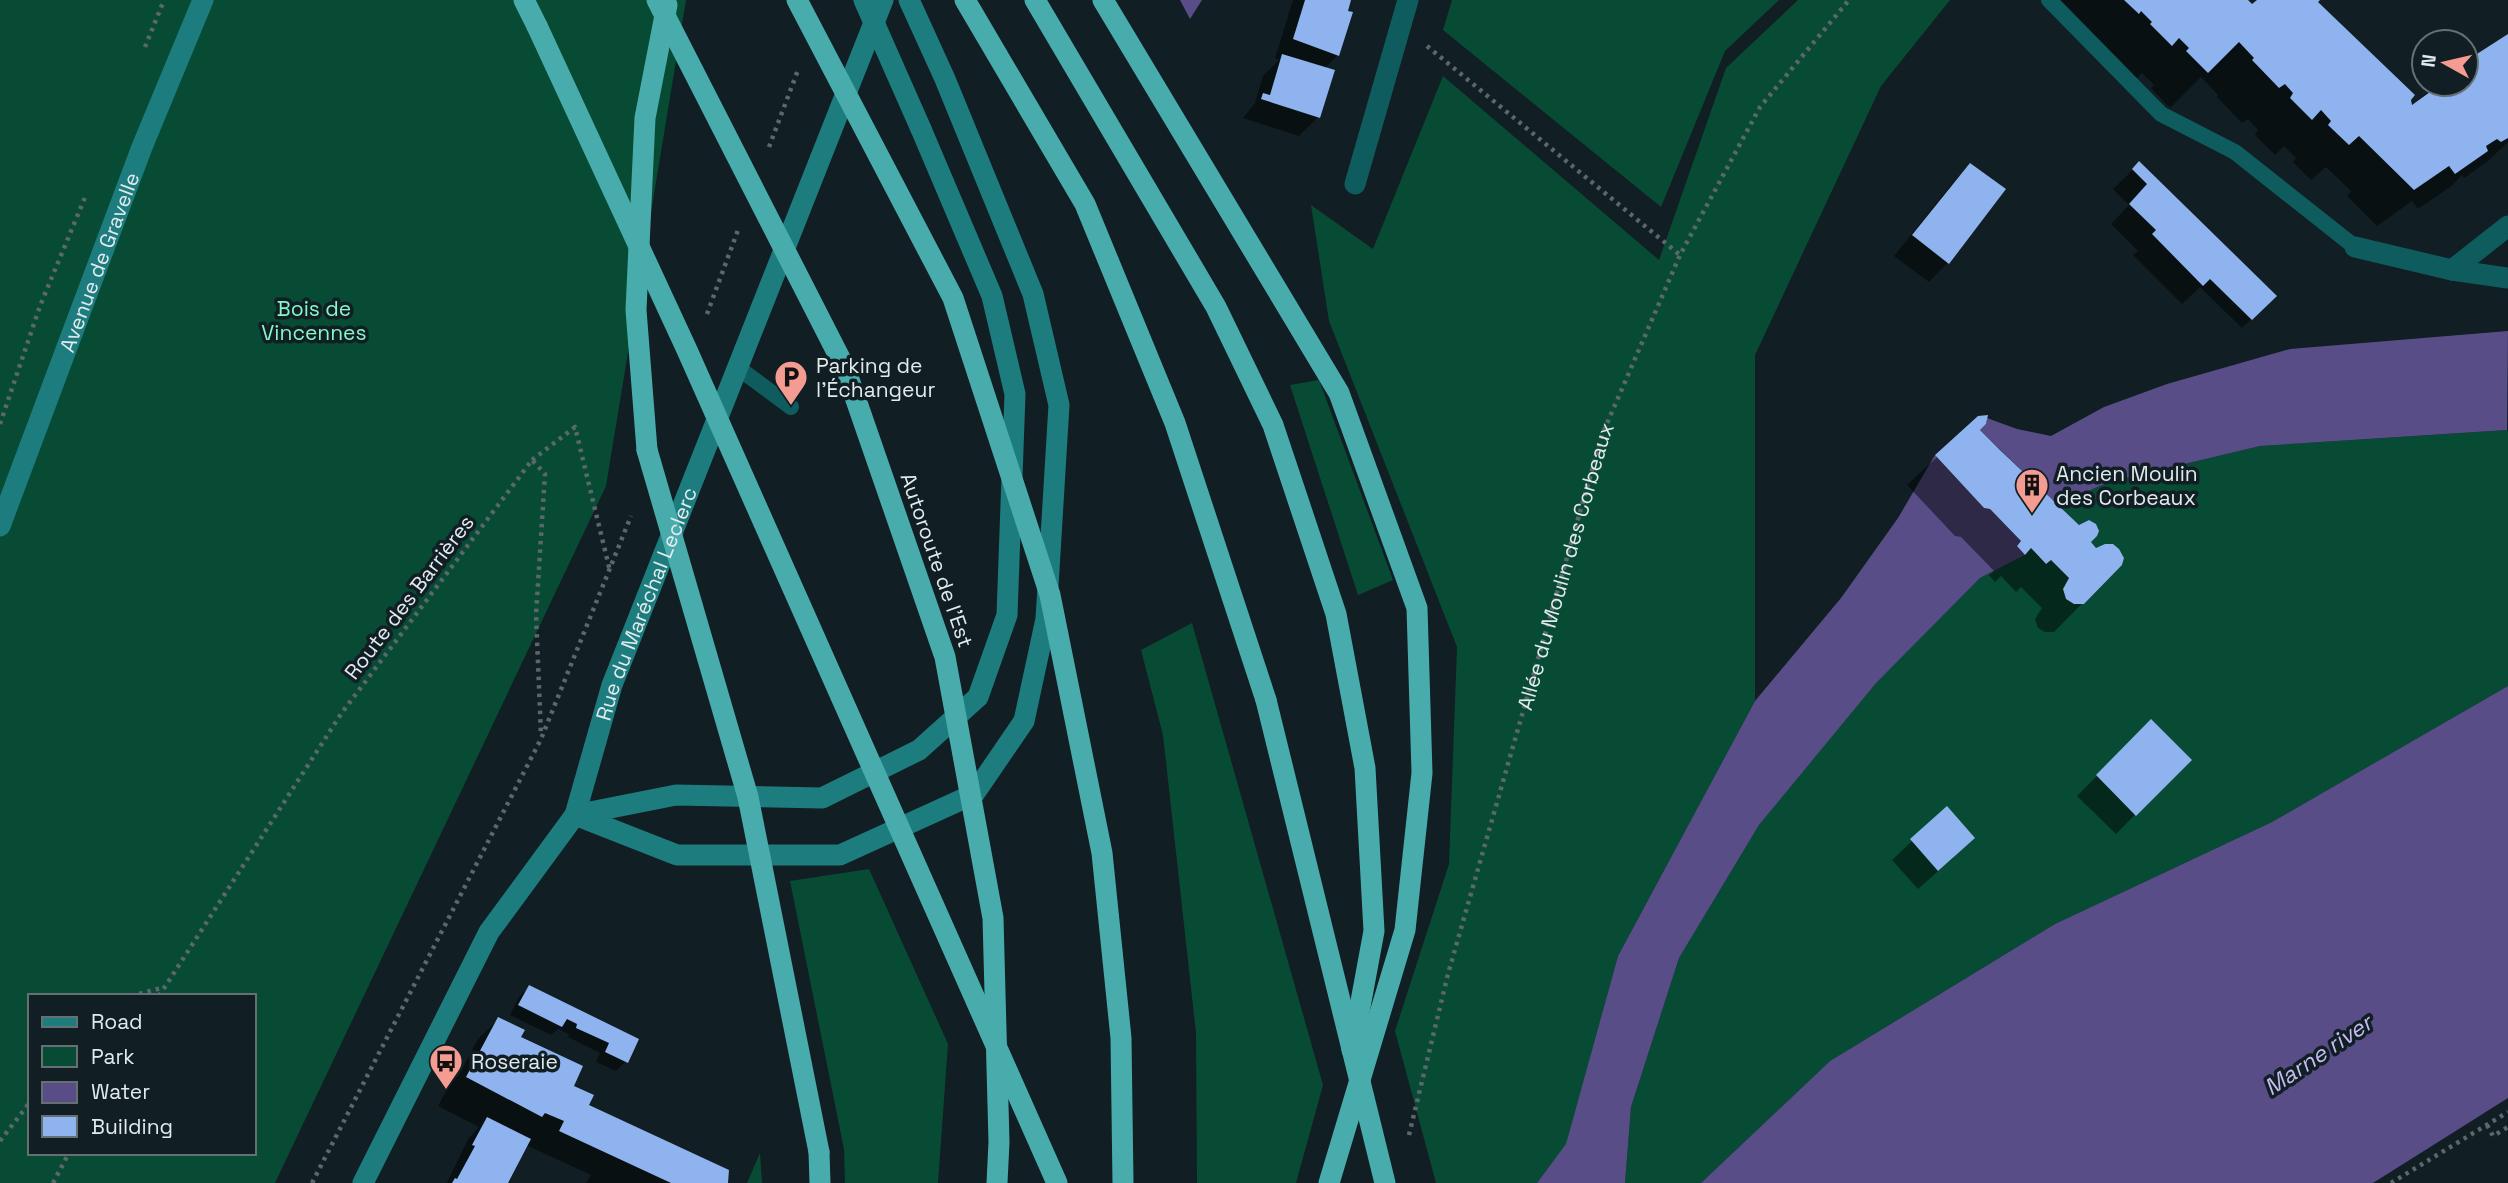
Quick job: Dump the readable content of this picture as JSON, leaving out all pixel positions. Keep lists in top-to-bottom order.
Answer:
{
  "streets": {
    "highway": ["Autoroute de l’Est"],
    "street": ["Avenue de Gravelle", "Rue du Maréchal Leclerc"],
    "path": ["Allée du Moulin des Corbeaux", "Route des Barrières"]
  },
  "water": ["Marne river"],
  "parks": ["Bois de Vincennes"],
  "places": {
    "parking": ["Parking de l'Échangeur"],
    "building": ["Ancien Moulin des Corbeaux"],
    "bus stop": ["Roseraie"]
  },
  "legend": [
    "Road",
    "Park",
    "Water",
    "Building"
  ],
  "north": "left"
}
